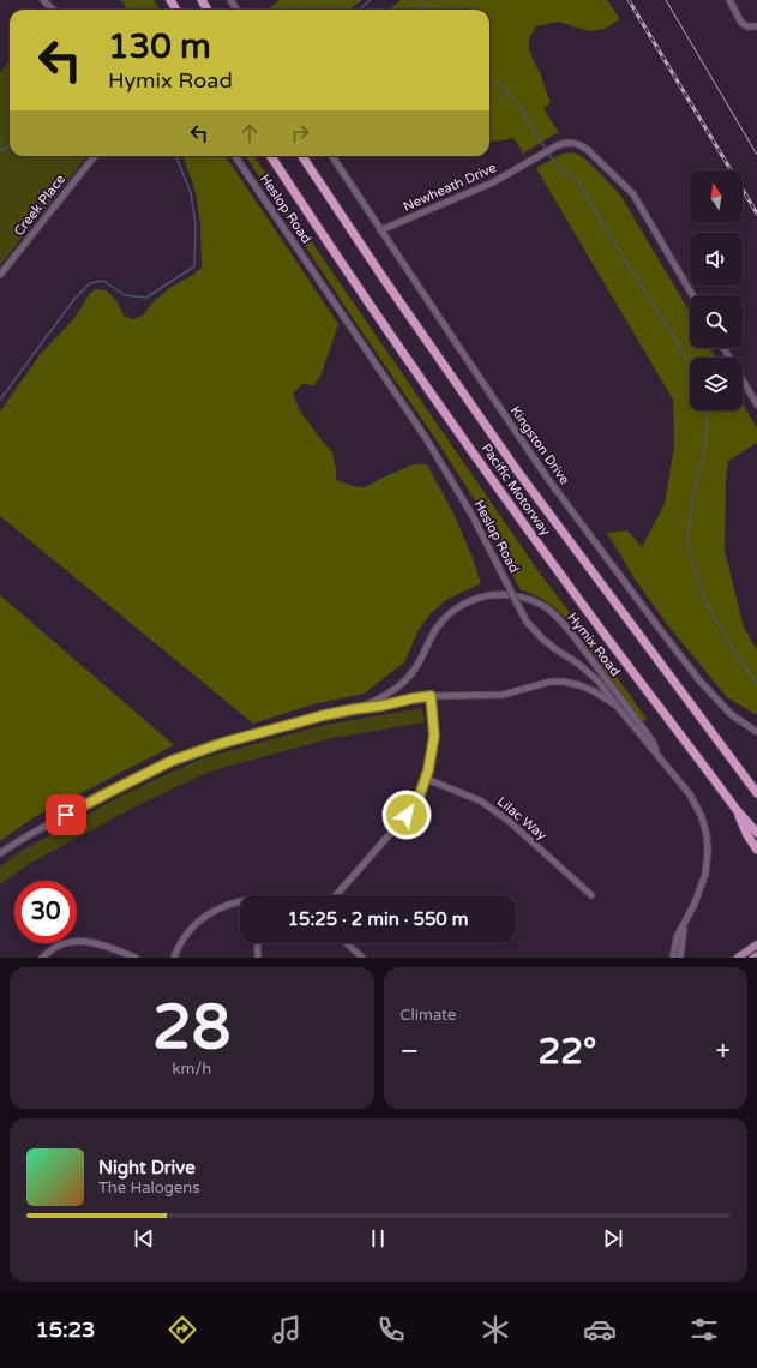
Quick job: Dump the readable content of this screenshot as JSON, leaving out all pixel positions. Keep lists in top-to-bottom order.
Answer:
{
  "streets": {
    "highway": ["Pacific Motorway"],
    "street": [
      "Newheath Drive",
      "Creek Place",
      "Heslop Road",
      "Kingston Drive",
      "Hymix Road",
      "Lilac Way"
    ]
  },
  "crossings": [
    ["Newheath Drive", "Kingston Drive"],
    ["Heslop Road", "Hymix Road"]
  ],
  "north": "top",
  "page": {
    "turn": ["130 m", "Hymix Road"],
    "limit": "30",
    "trip": "15:25 · 2 min · 550 m",
    "tile": [
      ["28", "km/h"],
      "Climate"
    ],
    "heat": ["−", "22°", "+"],
    "song": ["Night Drive", "The Halogens"],
    "tabs": "15:23"
  }
}
